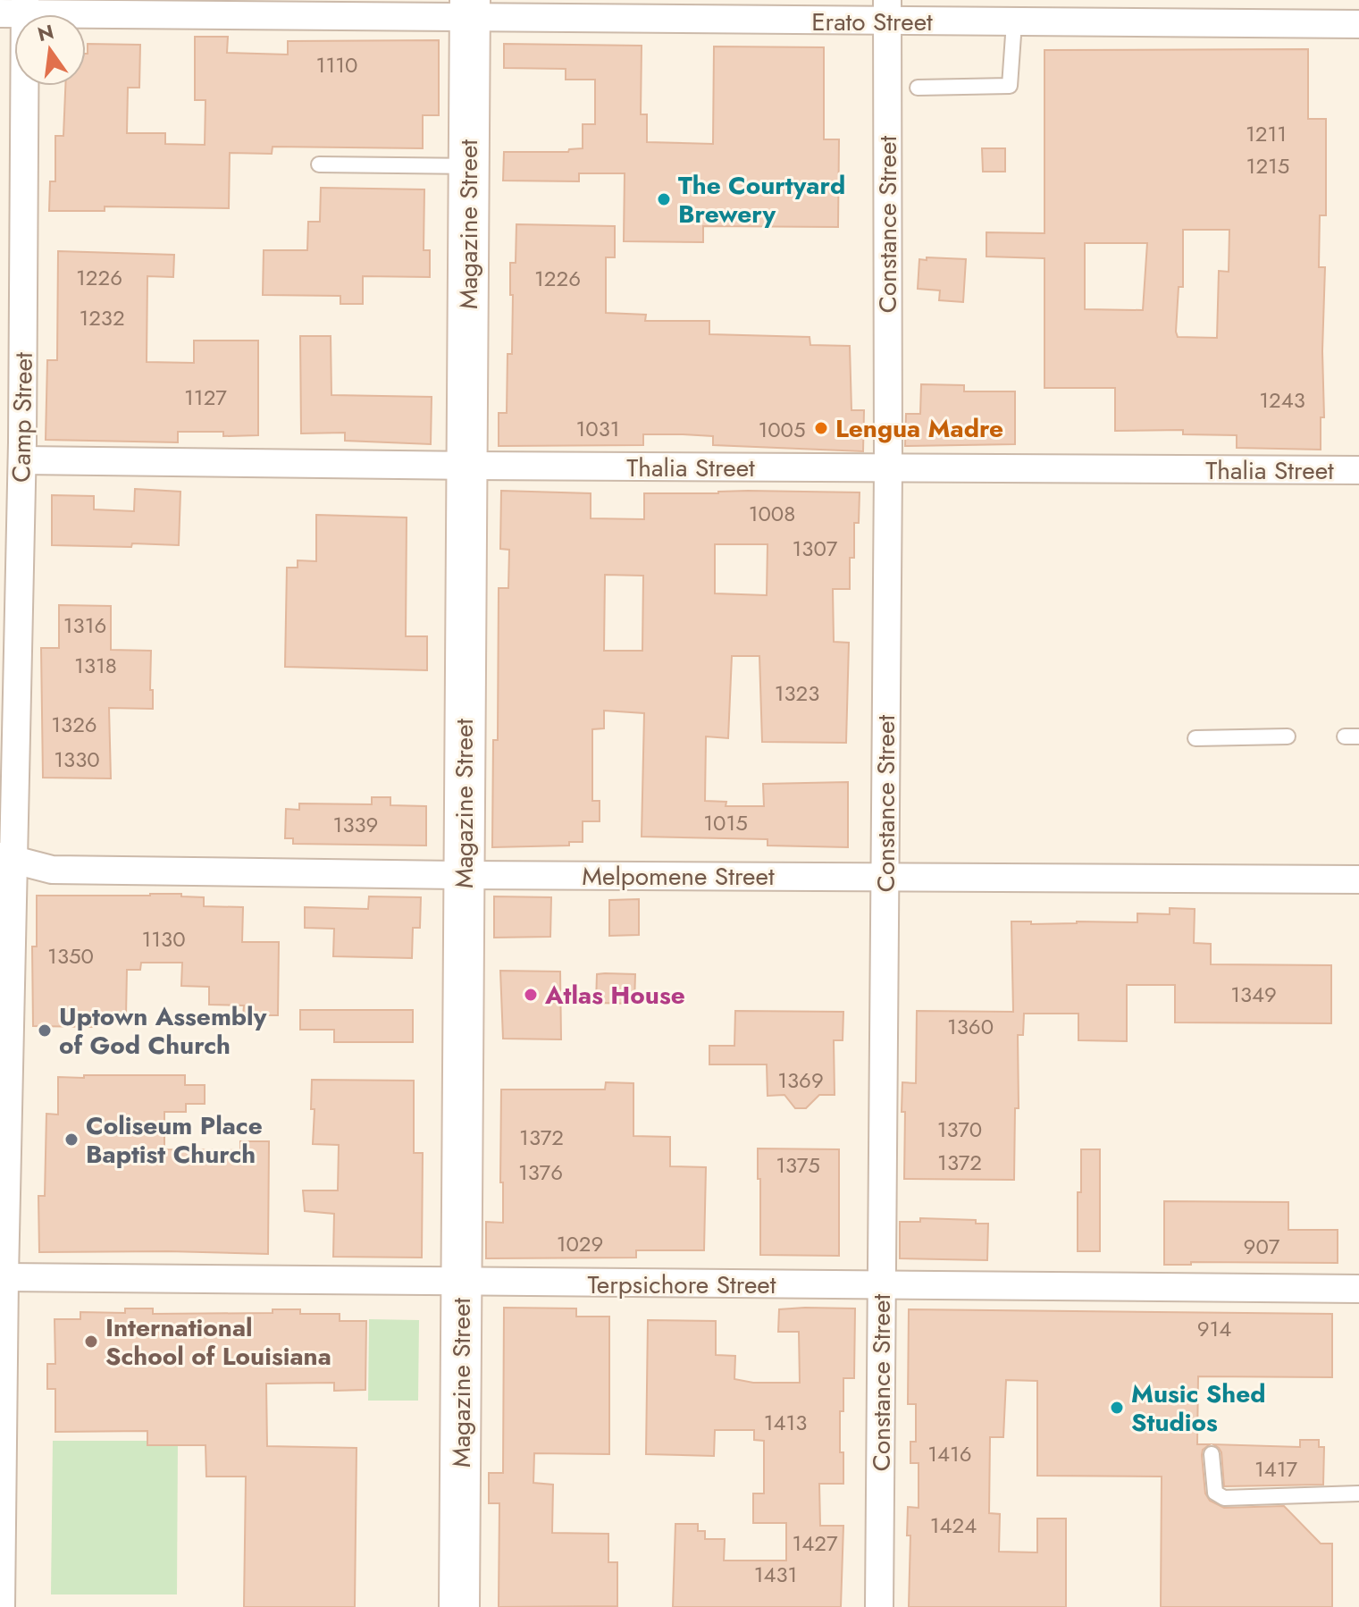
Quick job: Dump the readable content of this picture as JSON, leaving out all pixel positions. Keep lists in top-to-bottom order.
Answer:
{
  "streets": {
    "street": [
      "Erato Street",
      "Magazine Street",
      "Constance Street",
      "Camp Street",
      "Thalia Street",
      "Melpomene Street",
      "Terpsichore Street"
    ]
  },
  "crossings": [
    ["Erato Street", "Magazine Street"],
    ["Erato Street", "Constance Street"],
    ["Erato Street", "Camp Street"],
    ["Magazine Street", "Thalia Street"],
    ["Magazine Street", "Melpomene Street"],
    ["Magazine Street", "Terpsichore Street"],
    ["Constance Street", "Thalia Street"],
    ["Constance Street", "Melpomene Street"],
    ["Constance Street", "Terpsichore Street"],
    ["Camp Street", "Thalia Street"],
    ["Camp Street", "Melpomene Street"],
    ["Camp Street", "Terpsichore Street"]
  ],
  "places": [
    "The Courtyard Brewery",
    "Lengua Madre",
    "Atlas House",
    "Uptown Assembly of God Church",
    "Coliseum Place Baptist Church",
    "International School of Louisiana",
    "Music Shed Studios"
  ],
  "house_numbers": [
    "1110",
    "1211",
    "1215",
    "1226",
    "1226",
    "1232",
    "1127",
    "1243",
    "1031",
    "1005",
    "1008",
    "1307",
    "1316",
    "1318",
    "1323",
    "1326",
    "1330",
    "1015",
    "1339",
    "1130",
    "1350",
    "1349",
    "1360",
    "1369",
    "1370",
    "1372",
    "1372",
    "1375",
    "1376",
    "1029",
    "907",
    "914",
    "1413",
    "1416",
    "1417",
    "1424",
    "1427",
    "1431"
  ],
  "north": "top"
}
